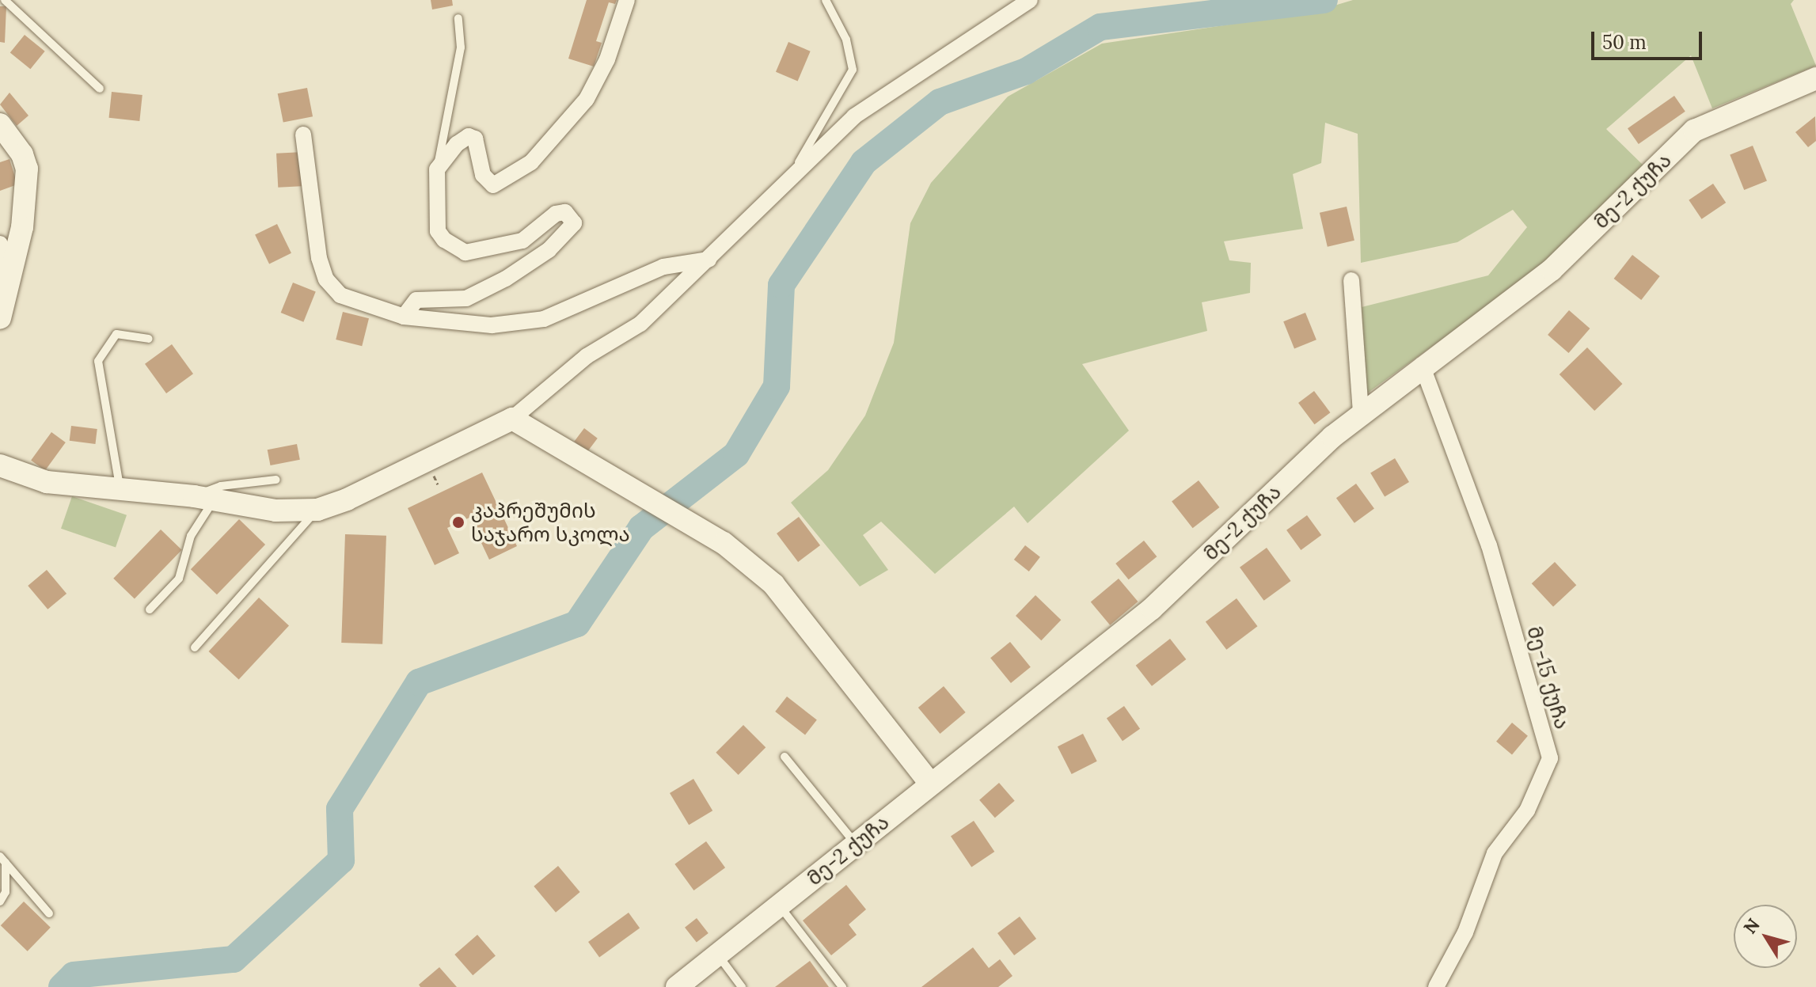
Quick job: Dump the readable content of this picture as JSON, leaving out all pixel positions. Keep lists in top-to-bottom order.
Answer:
{
  "streets": {
    "street": ["მე-2 ქუჩა", "მე-15 ქუჩა"]
  },
  "crossings": [
    ["მე-2 ქუჩა", "მე-15 ქუჩა"]
  ],
  "places": ["კაპრეშუმის საჯარო სკოლა"],
  "scale_bar": "50 m",
  "north": "top left"
}
